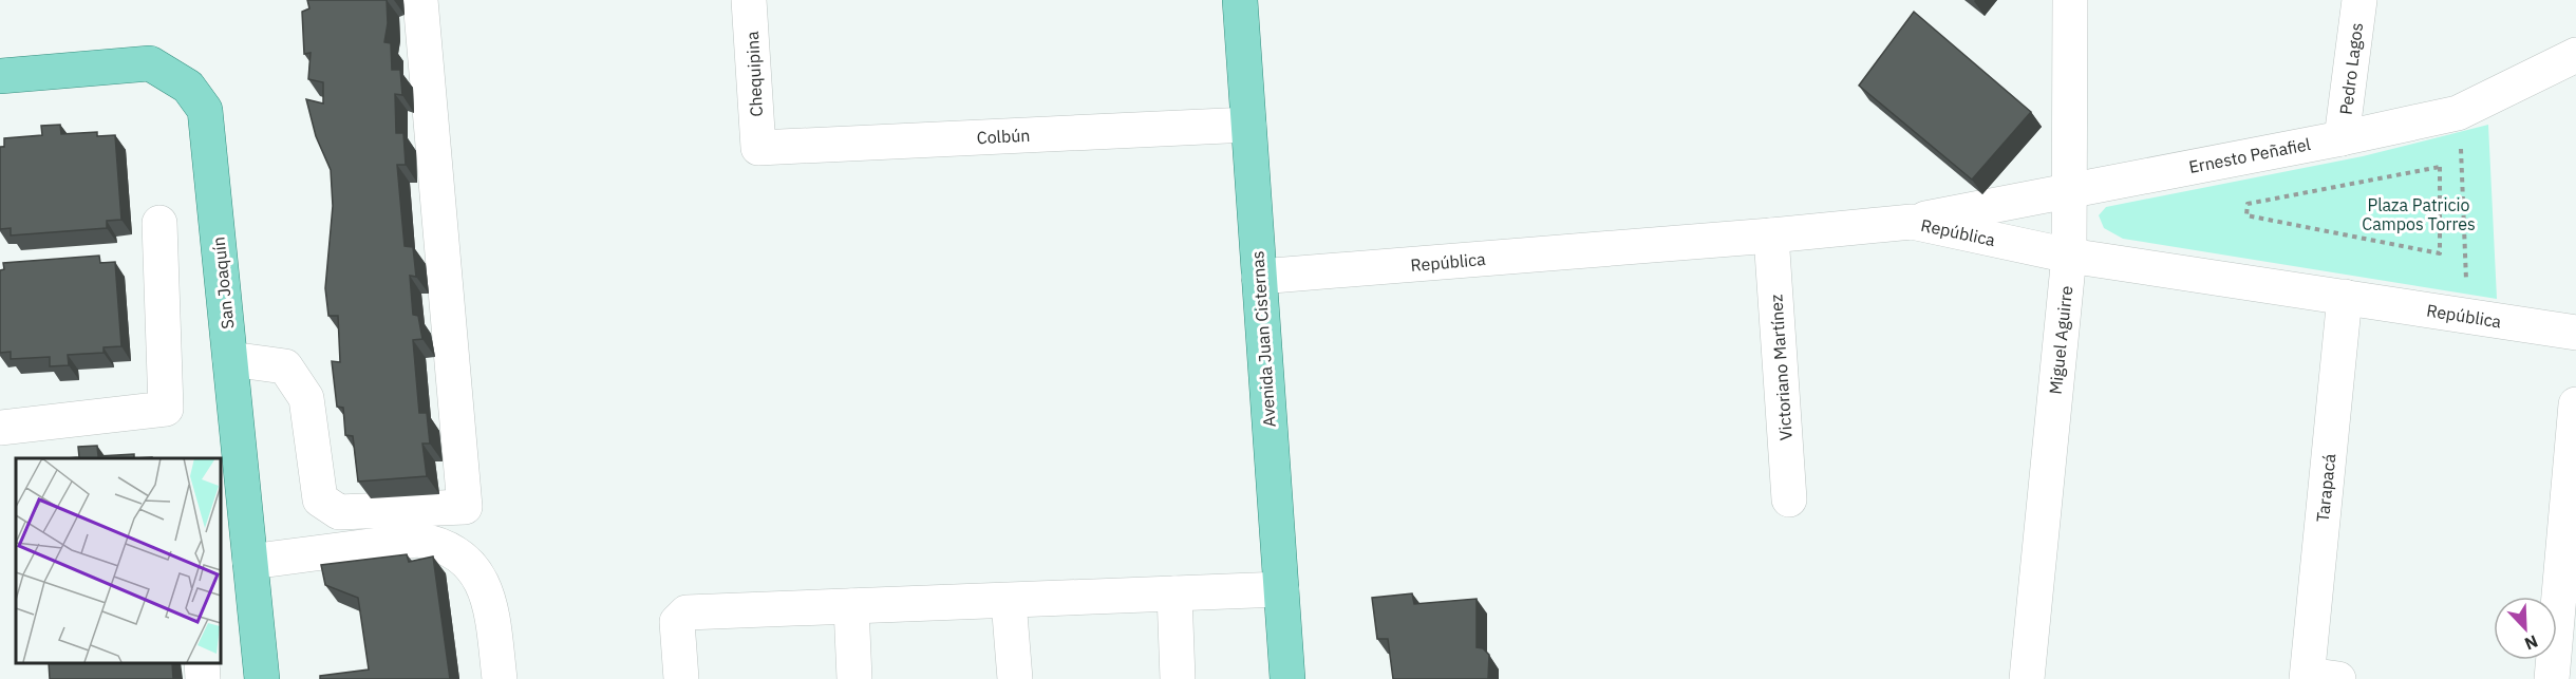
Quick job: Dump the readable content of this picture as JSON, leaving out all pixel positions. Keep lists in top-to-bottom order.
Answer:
{
  "streets": {
    "main road": ["San Joaquín", "Avenida Juan Cisternas"],
    "street": [
      "Pedro Lagos",
      "Chequipina",
      "Colbún",
      "Ernesto Peñafiel",
      "República",
      "Miguel Aguirre",
      "Victoriano Martínez",
      "Tarapacá"
    ]
  },
  "crossings": [
    ["Pedro Lagos", "Ernesto Peñafiel"],
    ["Chequipina", "Colbún"],
    ["Colbún", "Avenida Juan Cisternas"],
    ["Ernesto Peñafiel", "República"],
    ["Ernesto Peñafiel", "Miguel Aguirre"],
    ["República", "Avenida Juan Cisternas"],
    ["República", "Miguel Aguirre"],
    ["República", "Victoriano Martínez"],
    ["República", "Tarapacá"]
  ],
  "parks": ["Plaza Patricio Campos Torres"],
  "north": "bottom right"
}
